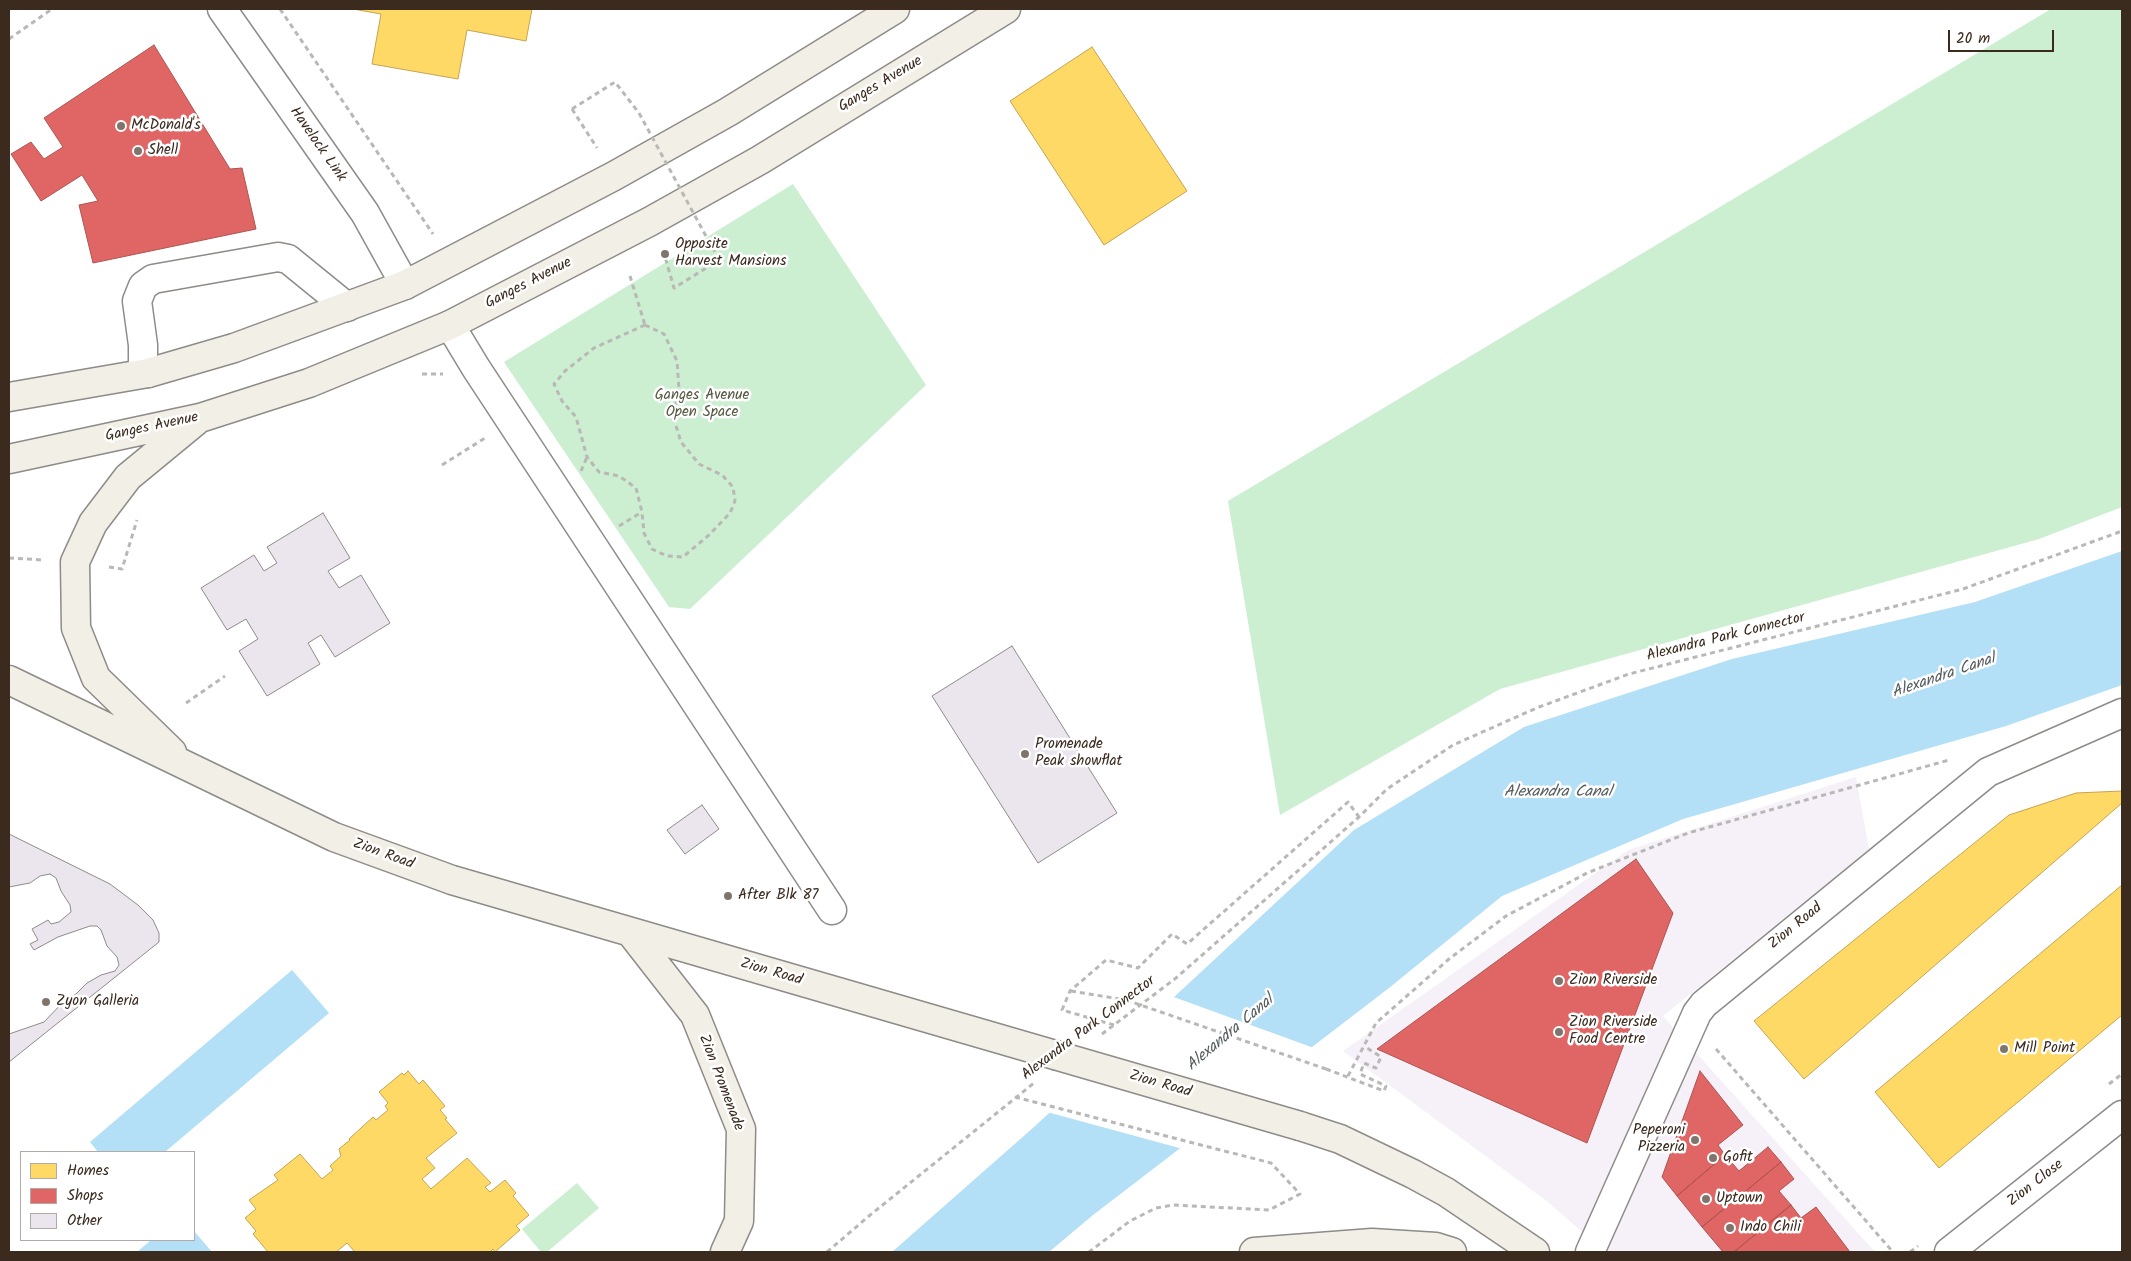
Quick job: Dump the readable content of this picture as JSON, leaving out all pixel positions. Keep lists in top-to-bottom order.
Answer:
{
  "streets": {
    "main road": ["Ganges Avenue", "Zion Road", "Zion Promenade"],
    "street": ["Havelock Link", "Zion Close"],
    "path": ["Alexandra Park Connector"]
  },
  "crossings": [
    ["Zion Road", "Zion Promenade"]
  ],
  "water": ["Alexandra Canal"],
  "parks": ["Ganges Avenue Open Space"],
  "places": [
    "McDonald's",
    "Shell",
    "Opposite Harvest Mansions",
    "Promenade Peak showflat",
    "After Blk 87",
    "Zion Riverside",
    "Zyon Galleria",
    "Zion Riverside Food Centre",
    "Mill Point",
    "Peperoni Pizzeria",
    "Gofit",
    "Uptown",
    "Indo Chili"
  ],
  "legend": ["Homes", "Shops", "Other"],
  "scale_bar": "20 m"
}
